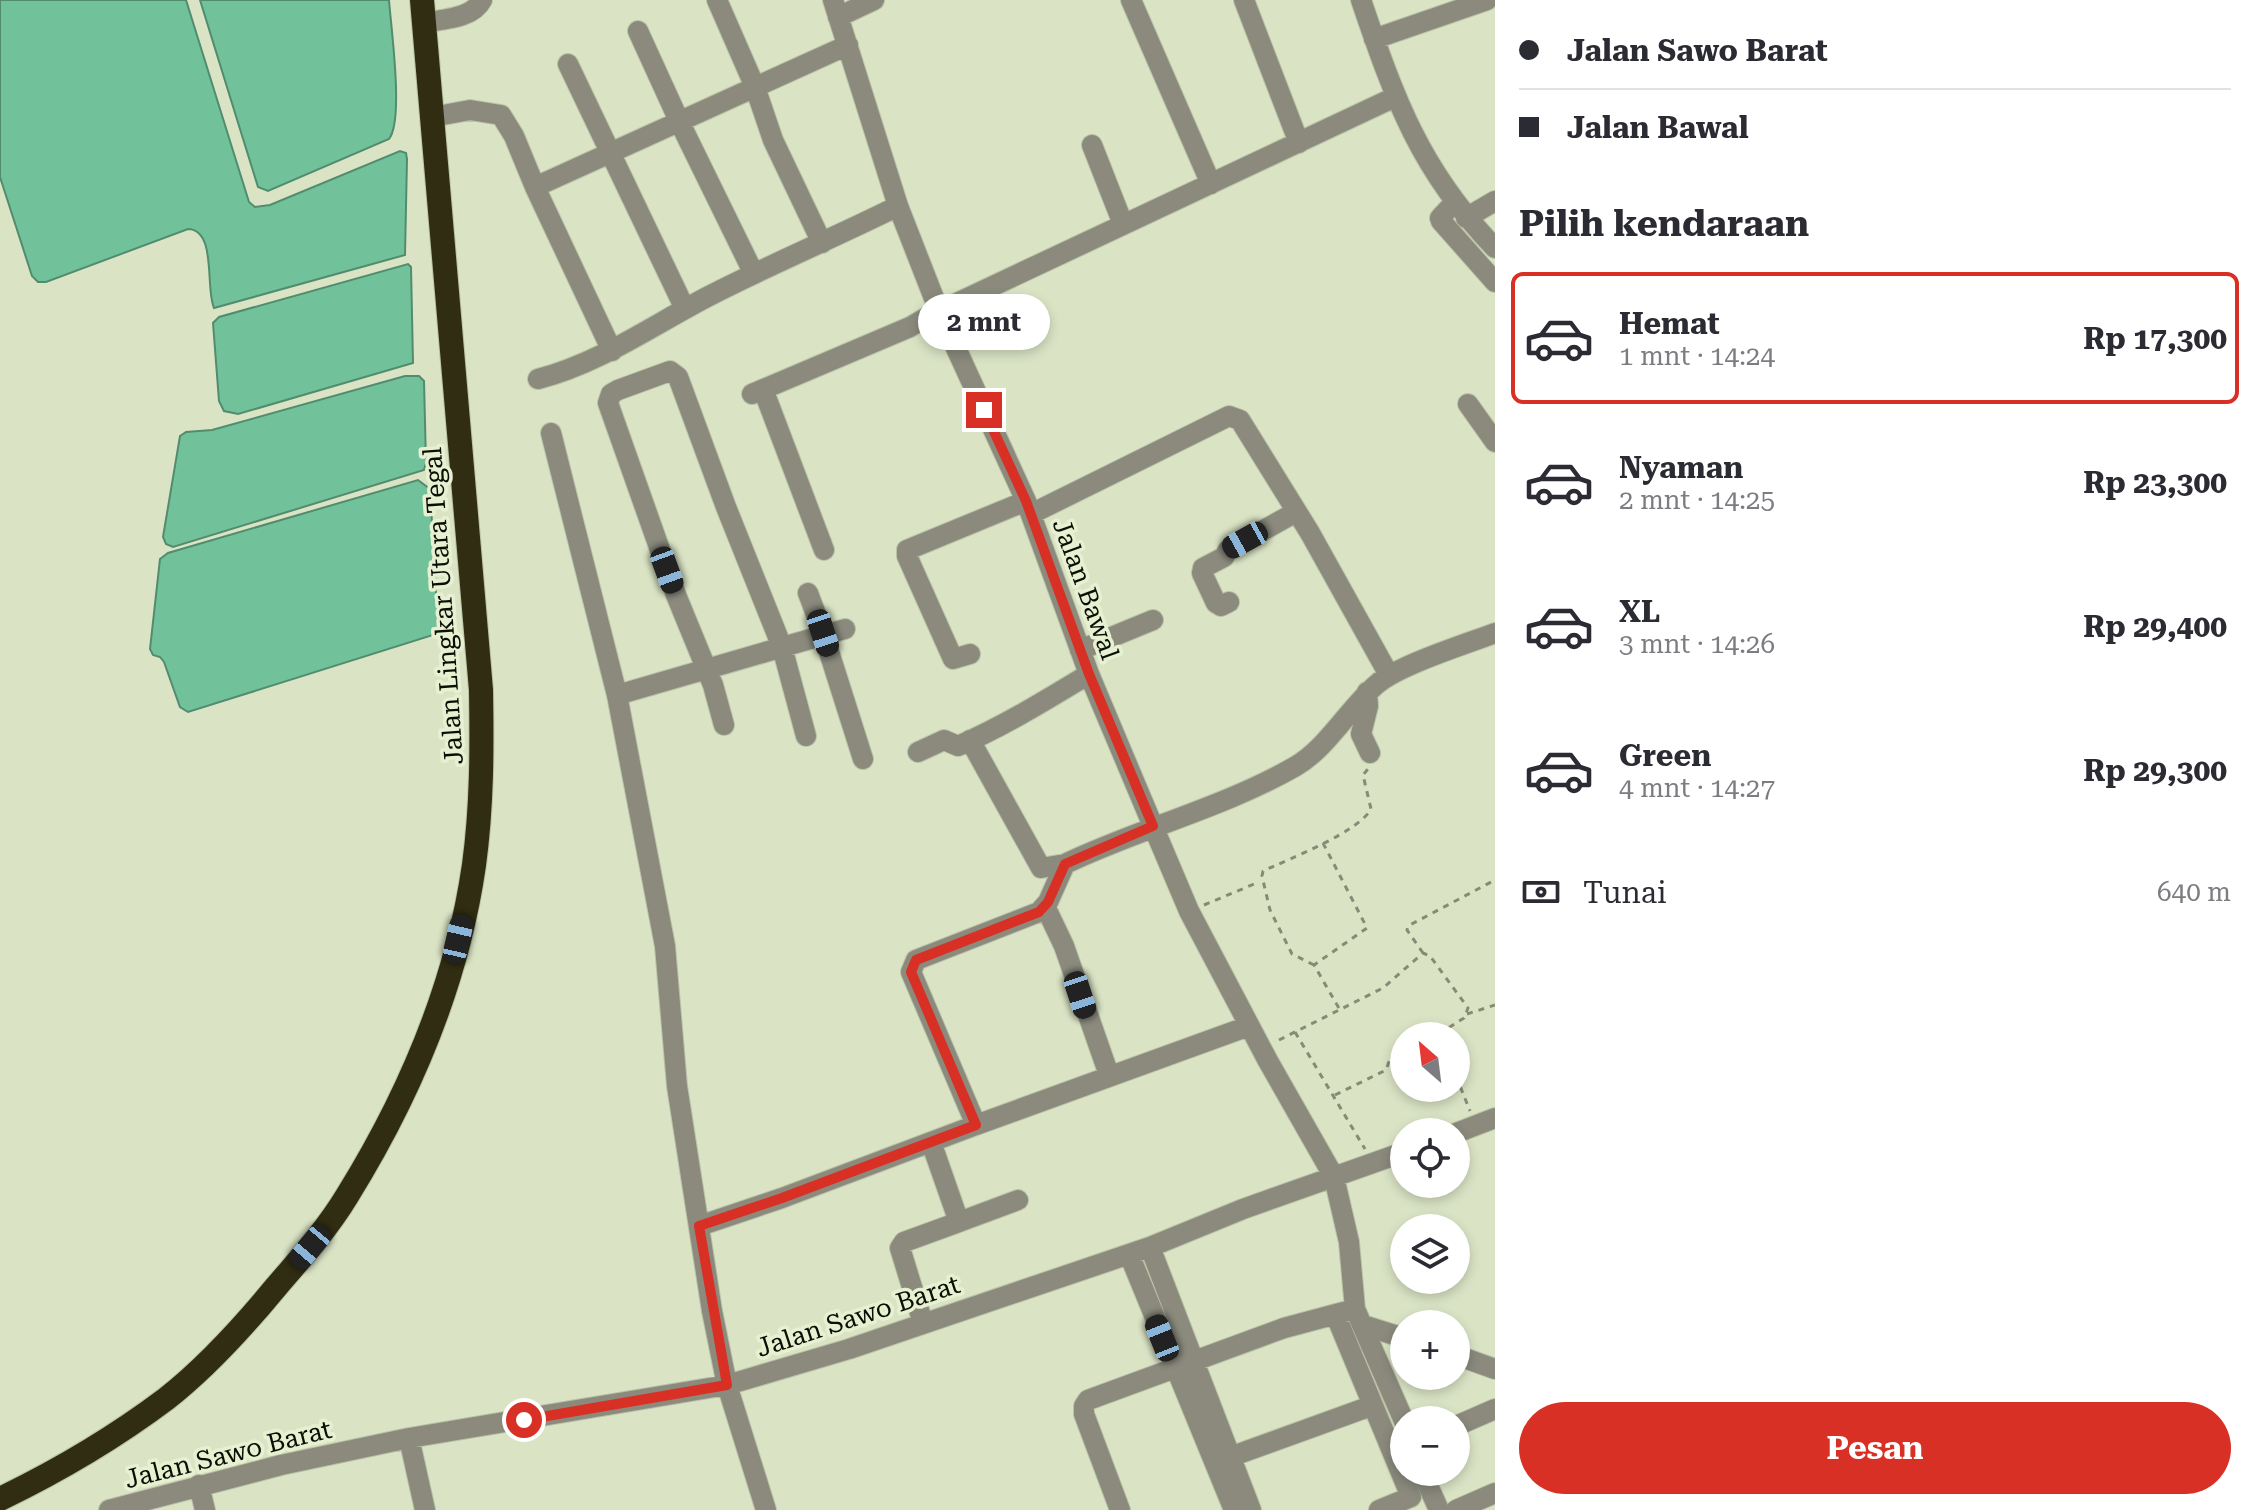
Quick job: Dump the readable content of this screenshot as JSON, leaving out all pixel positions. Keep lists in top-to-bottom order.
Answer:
{
  "streets": {
    "highway": ["Jalan Lingkar Utara Tegal"],
    "street": ["Jalan Bawal", "Jalan Sawo Barat"]
  },
  "crossings": [
    ["Jalan Bawal", "Jalan Sawo Barat"]
  ],
  "north": "top left",
  "page": {
    "banner": ["Jalan Sawo Barat", "Jalan Bawal"],
    "heading": "Pilih kendaraan",
    "list": [
      {
        "name": "Hemat",
        "note": "1 mnt · 14:24",
        "value": "Rp 17,300"
      },
      {
        "name": "Nyaman",
        "note": "2 mnt · 14:25",
        "value": "Rp 23,300"
      },
      {
        "name": "XL",
        "note": "3 mnt · 14:26",
        "value": "Rp 29,400"
      },
      {
        "name": "Green",
        "note": "4 mnt · 14:27",
        "value": "Rp 29,300"
      }
    ],
    "bubble": "2 mnt",
    "pay": ["Tunai", "640 m"],
    "map_buttons": ["+", "−"],
    "buttons": "Pesan"
  }
}
